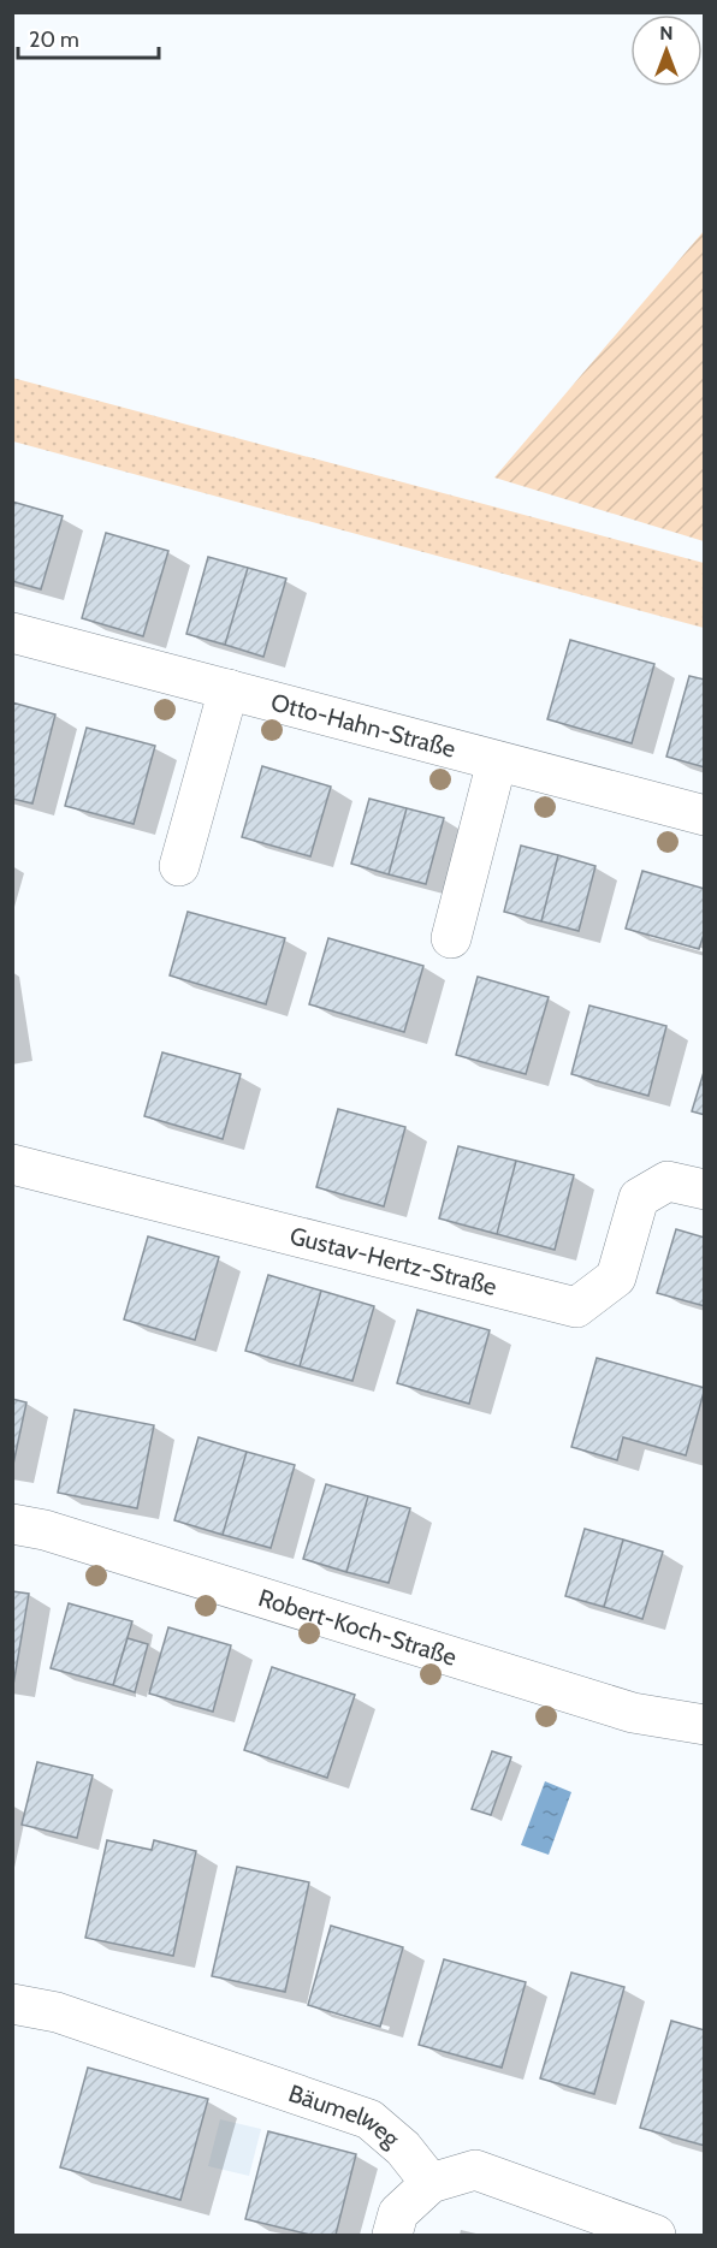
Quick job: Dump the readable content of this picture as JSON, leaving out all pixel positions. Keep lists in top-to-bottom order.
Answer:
{
  "streets": {
    "street": [
      "Otto-Hahn-Straße",
      "Gustav-Hertz-Straße",
      "Robert-Koch-Straße",
      "Bäumelweg"
    ]
  },
  "scale_bar": "20 m",
  "north": "top"
}
